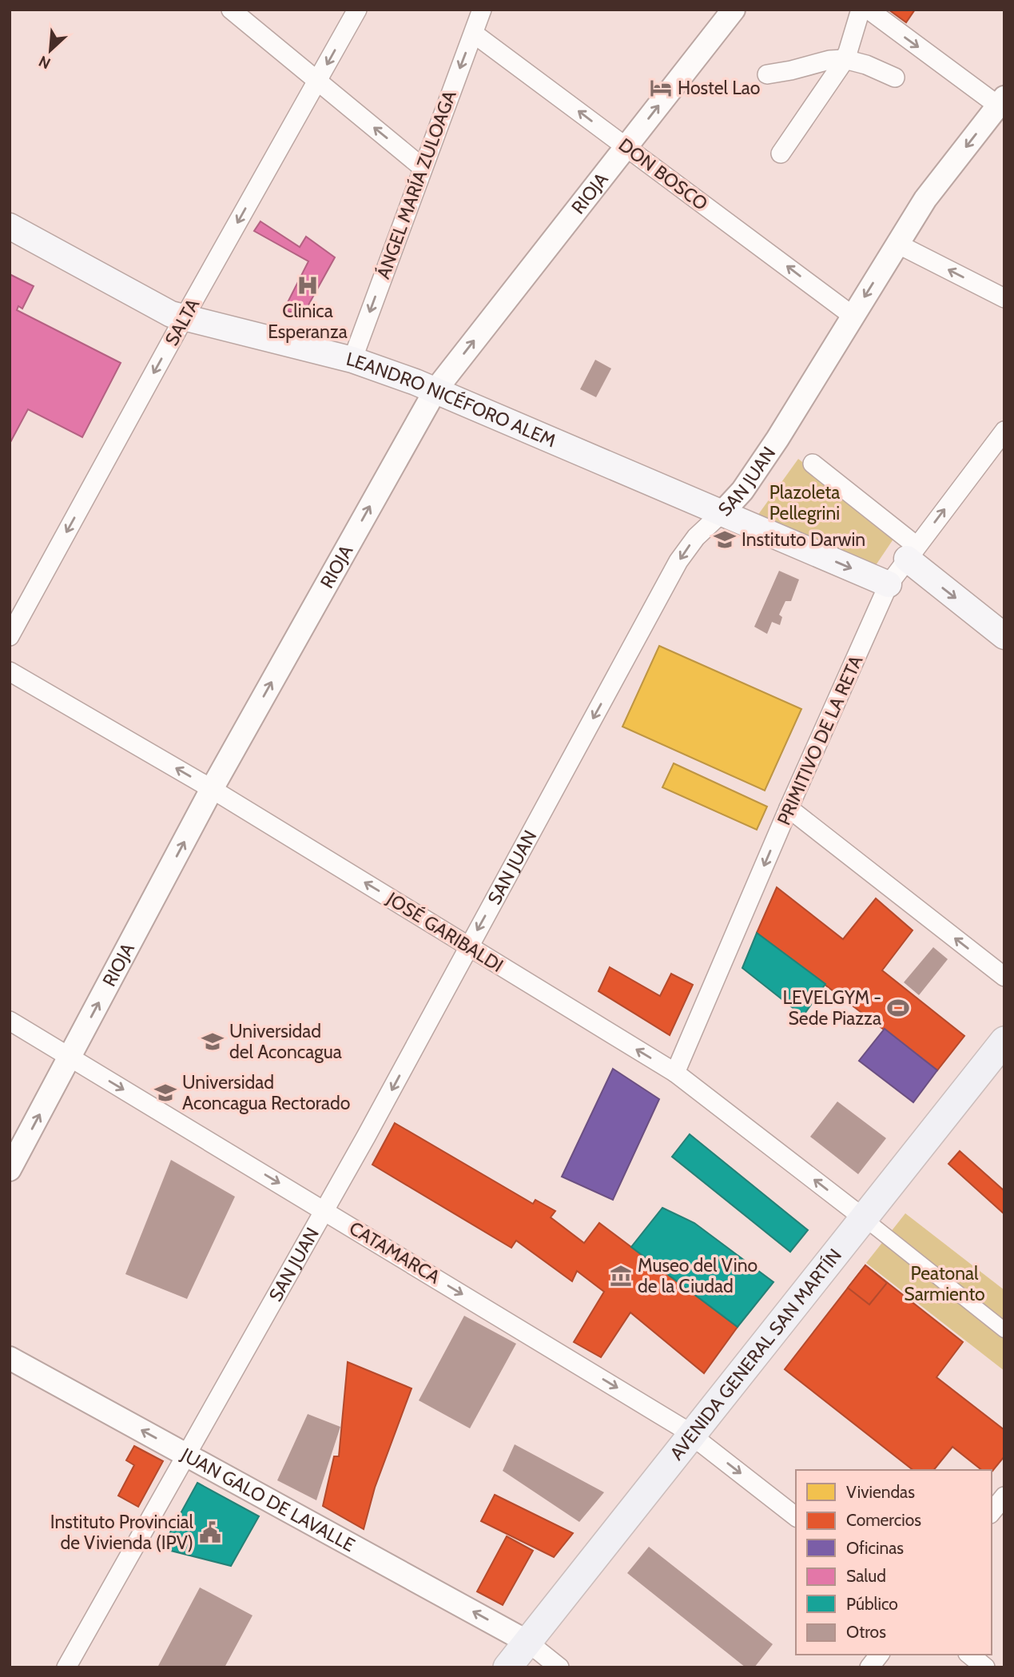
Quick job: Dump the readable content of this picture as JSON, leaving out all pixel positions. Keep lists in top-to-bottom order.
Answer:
{
  "streets": {
    "main road": ["LEANDRO NICÉFORO ALEM", "AVENIDA GENERAL SAN MARTÍN"],
    "street": [
      "DON BOSCO",
      "ÁNGEL MARÍA ZULOAGA",
      "RIOJA",
      "SALTA",
      "SAN JUAN",
      "PRIMITIVO DE LA RETA",
      "JOSÉ GARIBALDI",
      "CATAMARCA",
      "JUAN GALO DE LAVALLE"
    ]
  },
  "crossings": [
    ["DON BOSCO", "ÁNGEL MARÍA ZULOAGA"],
    ["DON BOSCO", "RIOJA"],
    ["DON BOSCO", "SAN JUAN"],
    ["ÁNGEL MARÍA ZULOAGA", "LEANDRO NICÉFORO ALEM"],
    ["RIOJA", "LEANDRO NICÉFORO ALEM"],
    ["RIOJA", "JOSÉ GARIBALDI"],
    ["RIOJA", "CATAMARCA"],
    ["SALTA", "LEANDRO NICÉFORO ALEM"],
    ["LEANDRO NICÉFORO ALEM", "SAN JUAN"],
    ["LEANDRO NICÉFORO ALEM", "PRIMITIVO DE LA RETA"],
    ["SAN JUAN", "JOSÉ GARIBALDI"],
    ["SAN JUAN", "CATAMARCA"],
    ["SAN JUAN", "JUAN GALO DE LAVALLE"],
    ["PRIMITIVO DE LA RETA", "JOSÉ GARIBALDI"],
    ["JOSÉ GARIBALDI", "AVENIDA GENERAL SAN MARTÍN"],
    ["CATAMARCA", "AVENIDA GENERAL SAN MARTÍN"],
    ["AVENIDA GENERAL SAN MARTÍN", "JUAN GALO DE LAVALLE"]
  ],
  "one_way": [
    "DON BOSCO",
    "ÁNGEL MARÍA ZULOAGA",
    "RIOJA",
    "SALTA",
    "SAN JUAN",
    "JOSÉ GARIBALDI",
    "CATAMARCA",
    "JUAN GALO DE LAVALLE"
  ],
  "parks": ["Plazoleta Pellegrini", "Peatonal Sarmiento"],
  "places": {
    "hotel": ["Hostel Lao"],
    "hospital": ["Clinica Esperanza"],
    "school or university": ["Instituto Darwin", "Universidad del Aconcagua", "Universidad Aconcagua Rectorado"],
    "sports": ["LEVELGYM - Sede Piazza"],
    "museum": ["Museo del Vino de la Ciudad"],
    "public building": ["Instituto Provincial de Vivienda (IPV)"]
  },
  "legend": [
    "Viviendas",
    "Comercios",
    "Oficinas",
    "Salud",
    "Público",
    "Otros"
  ],
  "north": "bottom left"
}
